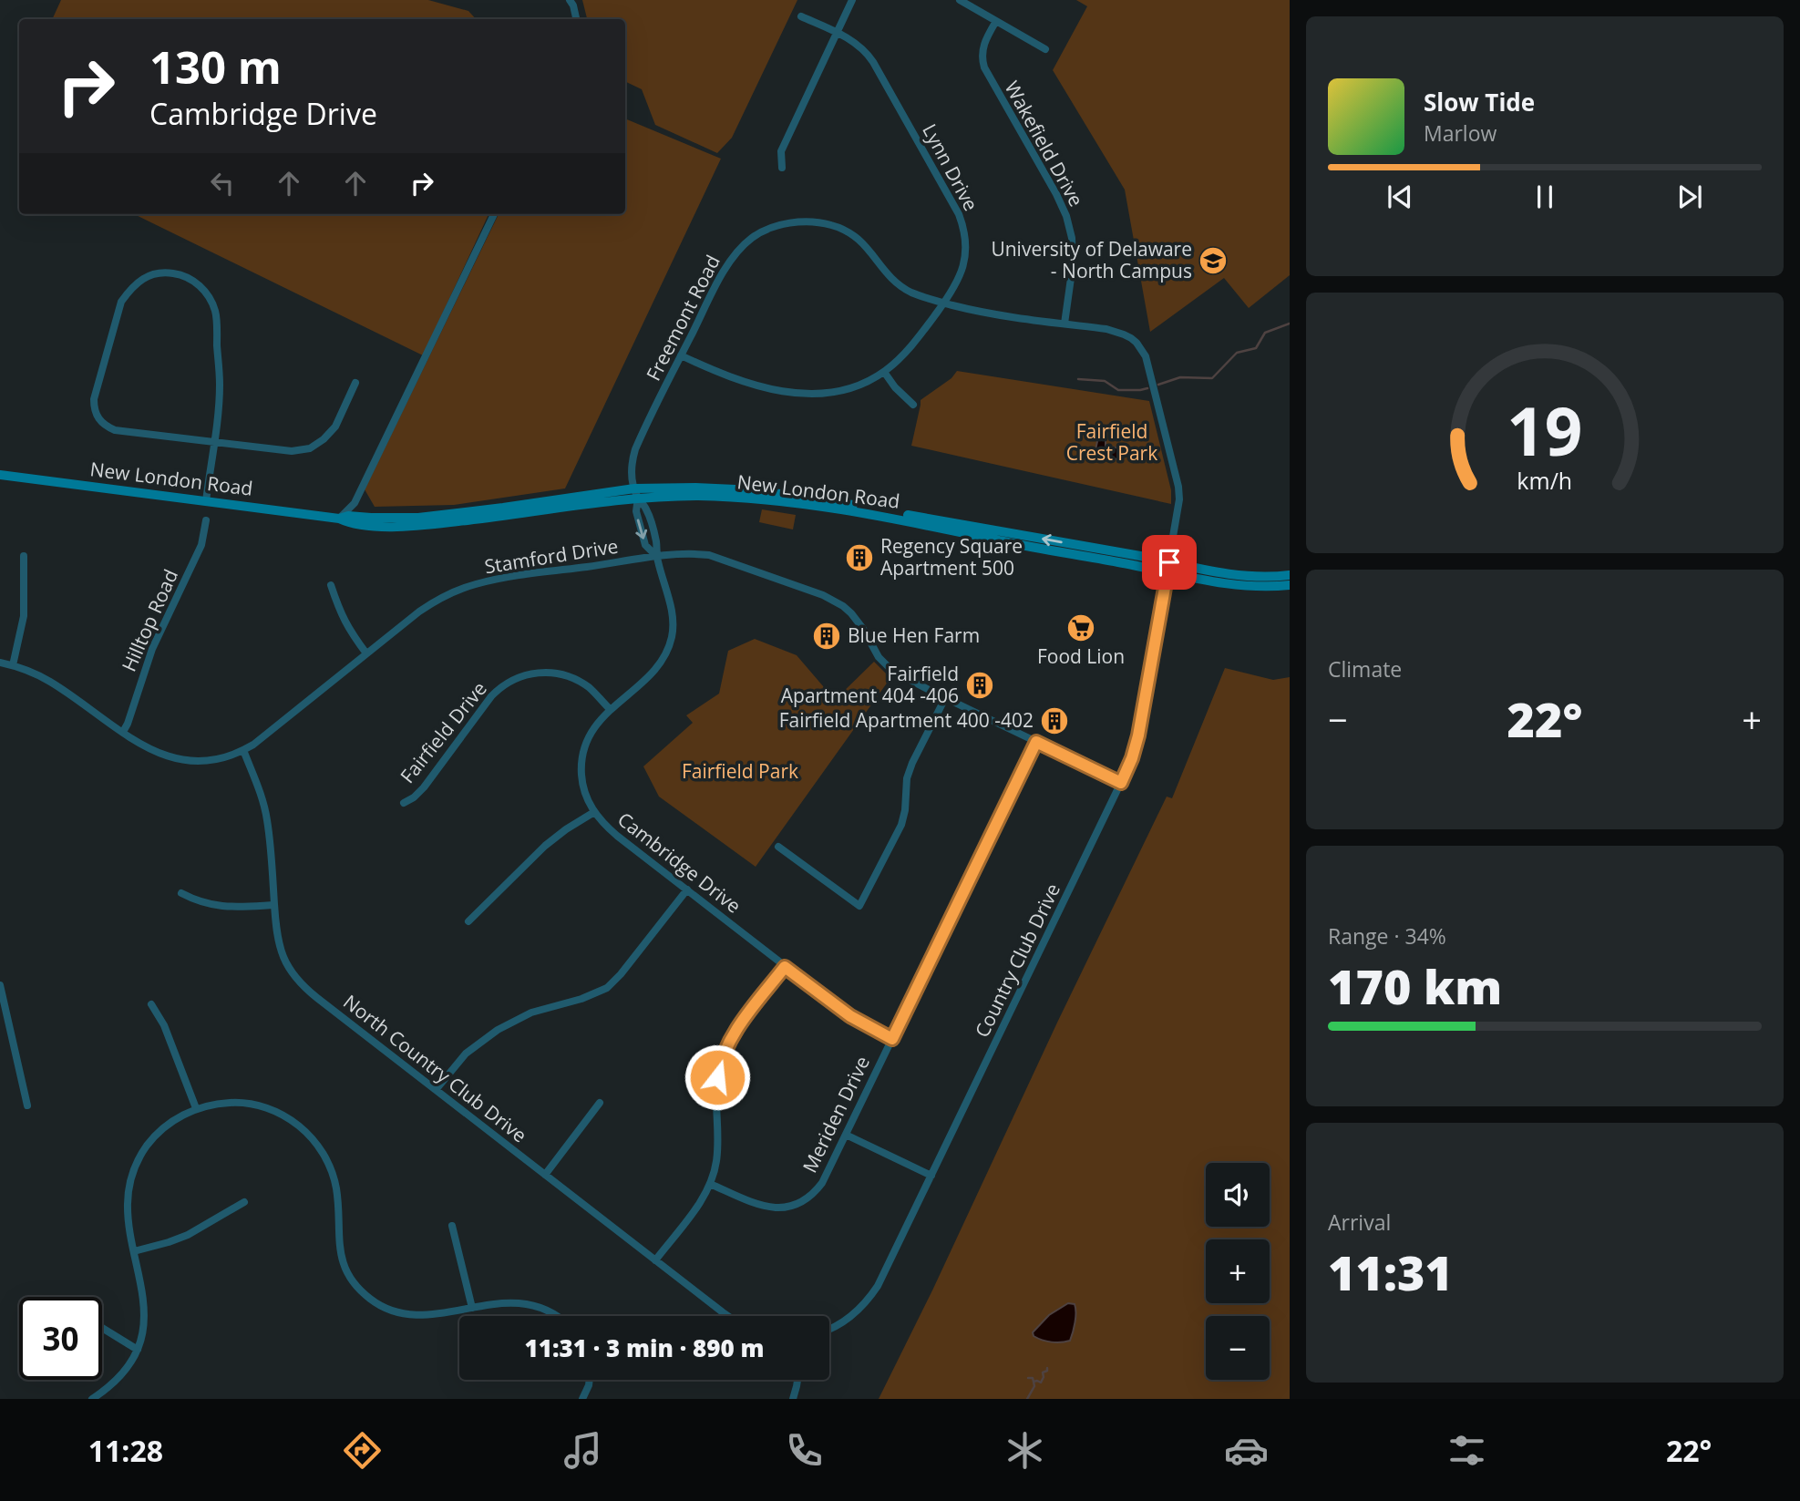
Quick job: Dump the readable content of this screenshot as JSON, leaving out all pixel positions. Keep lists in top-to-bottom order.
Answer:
{
  "streets": {
    "main road": ["New London Road"],
    "street": [
      "Wakefield Drive",
      "Lynn Drive",
      "Freemont Road",
      "Stamford Drive",
      "Hilltop Road",
      "Fairfield Drive",
      "Cambridge Drive",
      "Country Club Drive",
      "North Country Club Drive",
      "Meriden Drive"
    ]
  },
  "crossings": [
    ["Wakefield Drive", "Freemont Road"],
    ["Lynn Drive", "Freemont Road"],
    ["Freemont Road", "New London Road"],
    ["Freemont Road", "Cambridge Drive"],
    ["Freemont Road", "Country Club Drive"],
    ["New London Road", "Cambridge Drive"],
    ["New London Road", "Country Club Drive"],
    ["Stamford Drive", "Hilltop Road"],
    ["Stamford Drive", "Cambridge Drive"],
    ["Stamford Drive", "Country Club Drive"],
    ["Stamford Drive", "North Country Club Drive"],
    ["Stamford Drive", "Meriden Drive"],
    ["Fairfield Drive", "Cambridge Drive"],
    ["Cambridge Drive", "Meriden Drive"]
  ],
  "parks": ["Fairfield Crest Park", "Fairfield Park"],
  "places": {
    "school or university": ["University of Delaware - North Campus"],
    "building": [
      "Regency Square Apartment 500",
      "Blue Hen Farm",
      "Fairfield Apartment 404 -406",
      "Fairfield Apartment 400 -402"
    ],
    "supermarket": ["Food Lion"]
  },
  "page": {
    "turn": ["130 m", "Cambridge Drive"],
    "song": ["Slow Tide", "Marlow"],
    "tile": [
      "Climate",
      ["Range · 34%", "170 km"],
      ["Arrival", "11:31"]
    ],
    "heat": ["−", "22°", "+"],
    "map_buttons": ["+", "−"],
    "limit": "30",
    "trip": "11:31 · 3 min · 890 m",
    "tabs": ["11:28", "22°"],
    "gauge": ["19", "km/h"]
  }
}
